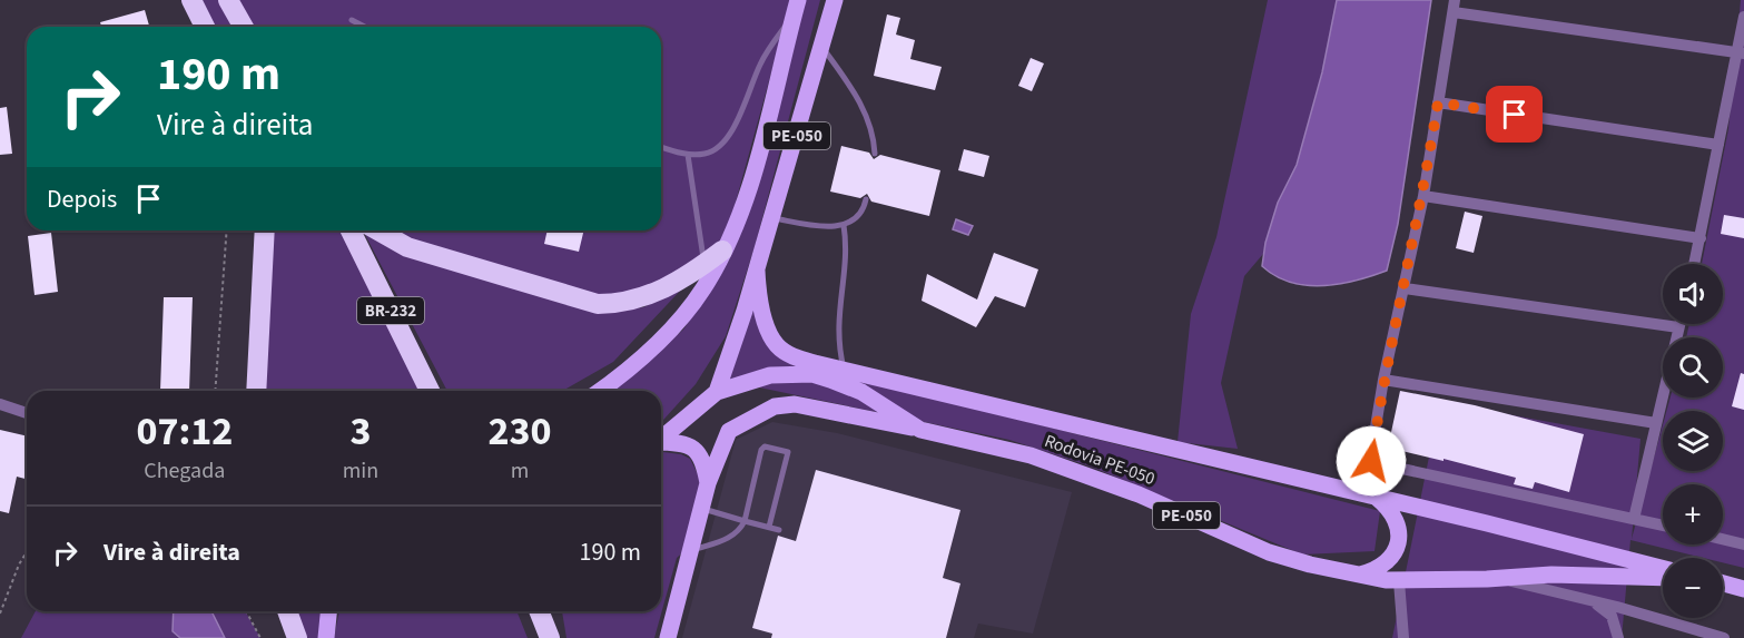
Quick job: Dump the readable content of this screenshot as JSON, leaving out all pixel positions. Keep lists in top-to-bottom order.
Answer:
{
  "streets": {
    "highway": ["BR-232"],
    "main road": ["PE-050", "Rodovia PE-050"]
  },
  "crossings": [
    ["PE-050", "Rodovia PE-050"]
  ],
  "page": {
    "turn": ["190 m", "Vire à direita"],
    "then": "Depois",
    "map_buttons": ["+", "−"],
    "eta": [
      "07:12",
      "Chegada",
      "3",
      "min",
      "230",
      "m"
    ],
    "list": [
      {
        "name": "Vire à direita",
        "value": "190 m"
      }
    ]
  }
}
